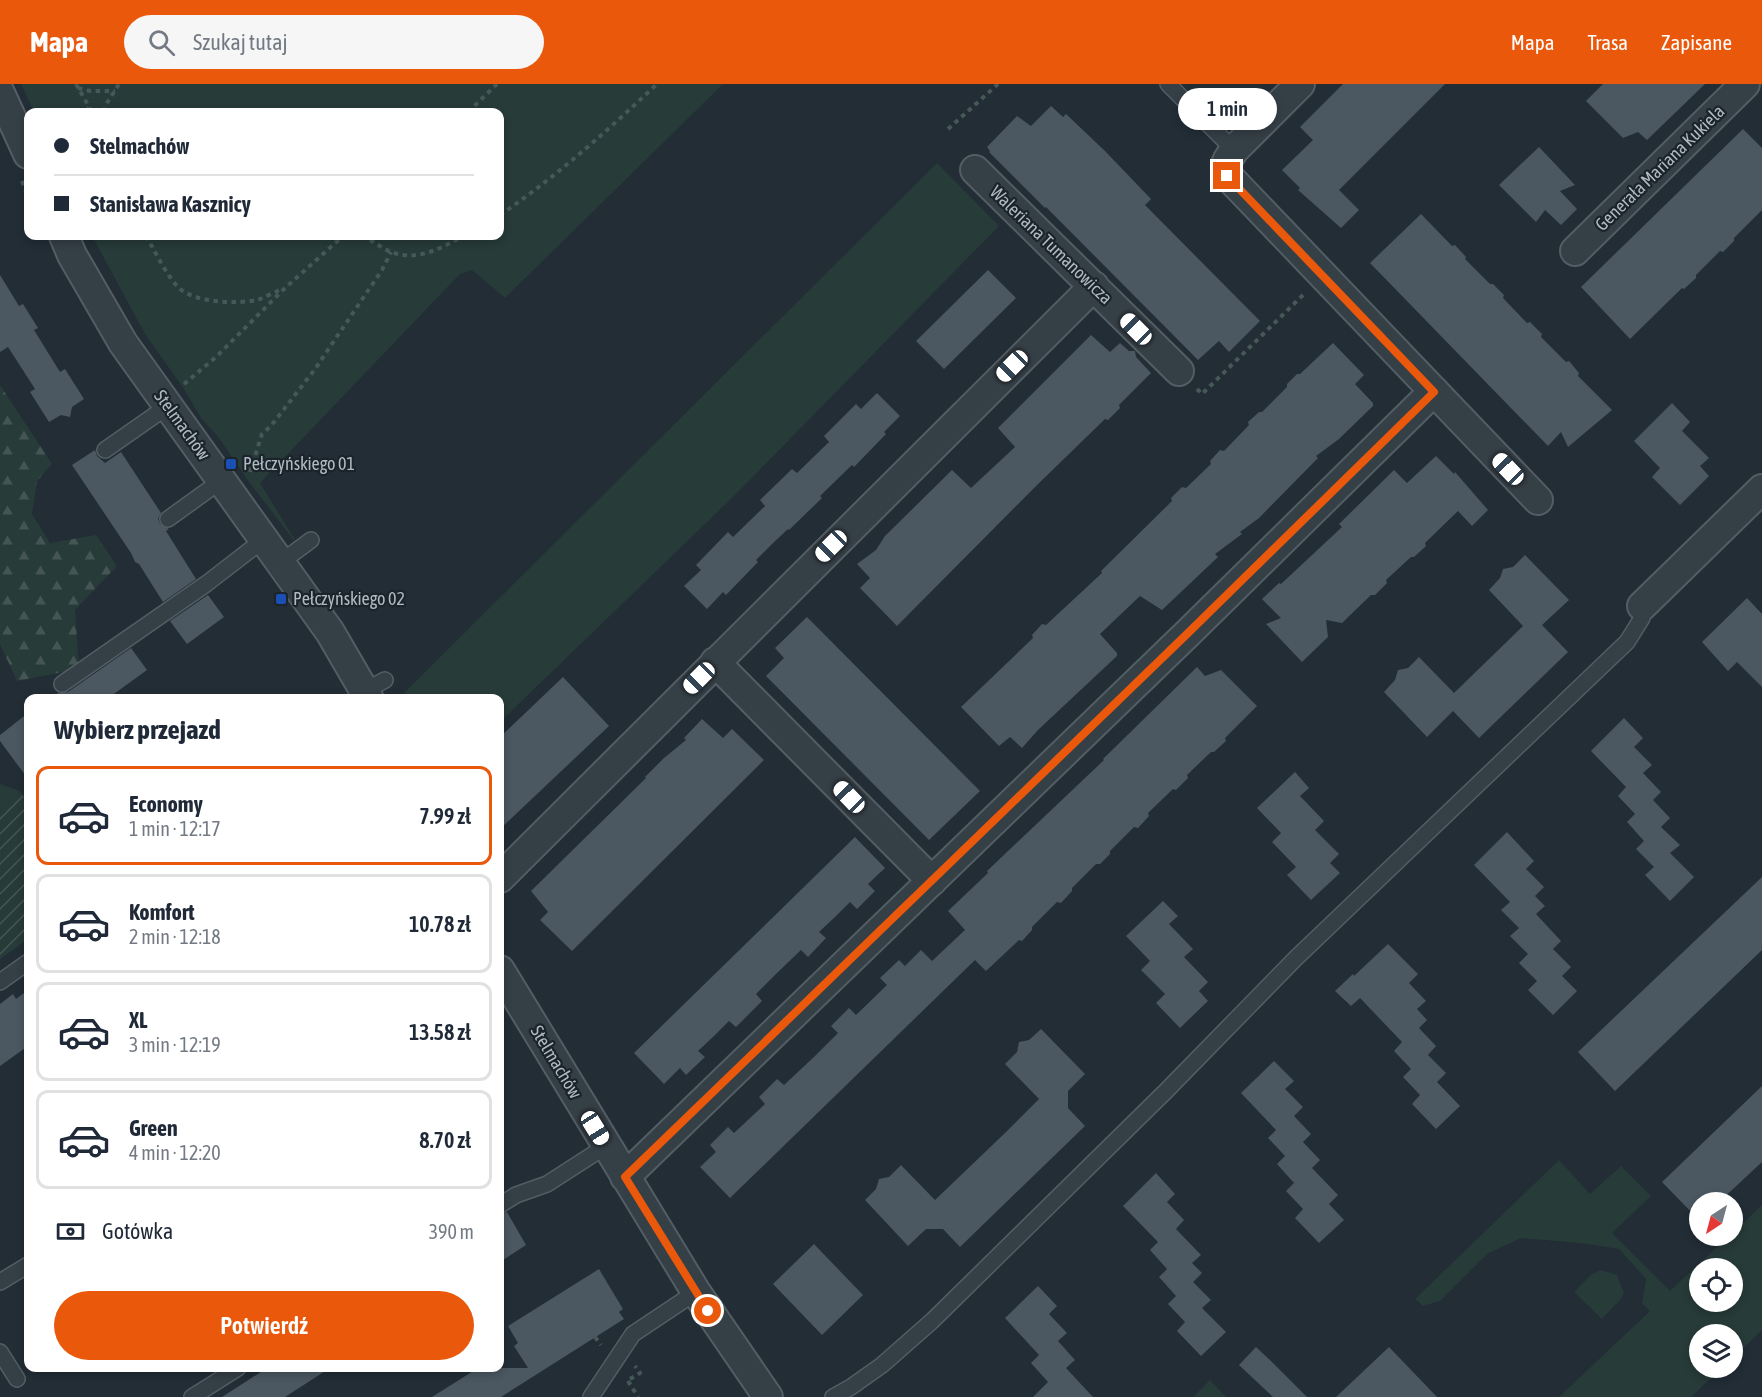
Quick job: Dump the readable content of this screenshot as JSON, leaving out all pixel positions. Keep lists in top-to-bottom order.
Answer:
{
  "streets": {
    "street": ["Generała Mariana Kukiela", "Waleriana Tumanowicza", "Stelmachów"]
  },
  "places": {
    "transit": ["Pełczyńskiego 01", "Pełczyńskiego 02"]
  },
  "north": "bottom left",
  "page": {
    "header": "Mapa",
    "search": "Szukaj tutaj",
    "nav": ["Mapa", "Trasa", "Zapisane"],
    "bubble": "1 min",
    "banner": ["Stelmachów", "Stanisława Kasznicy"],
    "heading": "Wybierz przejazd",
    "list": [
      {
        "name": "Economy",
        "note": "1 min · 12:17",
        "value": "7.99 zł"
      },
      {
        "name": "Komfort",
        "note": "2 min · 12:18",
        "value": "10.78 zł"
      },
      {
        "name": "XL",
        "note": "3 min · 12:19",
        "value": "13.58 zł"
      },
      {
        "name": "Green",
        "note": "4 min · 12:20",
        "value": "8.70 zł"
      }
    ],
    "pay": ["Gotówka", "390 m"],
    "buttons": "Potwierdź"
  }
}
